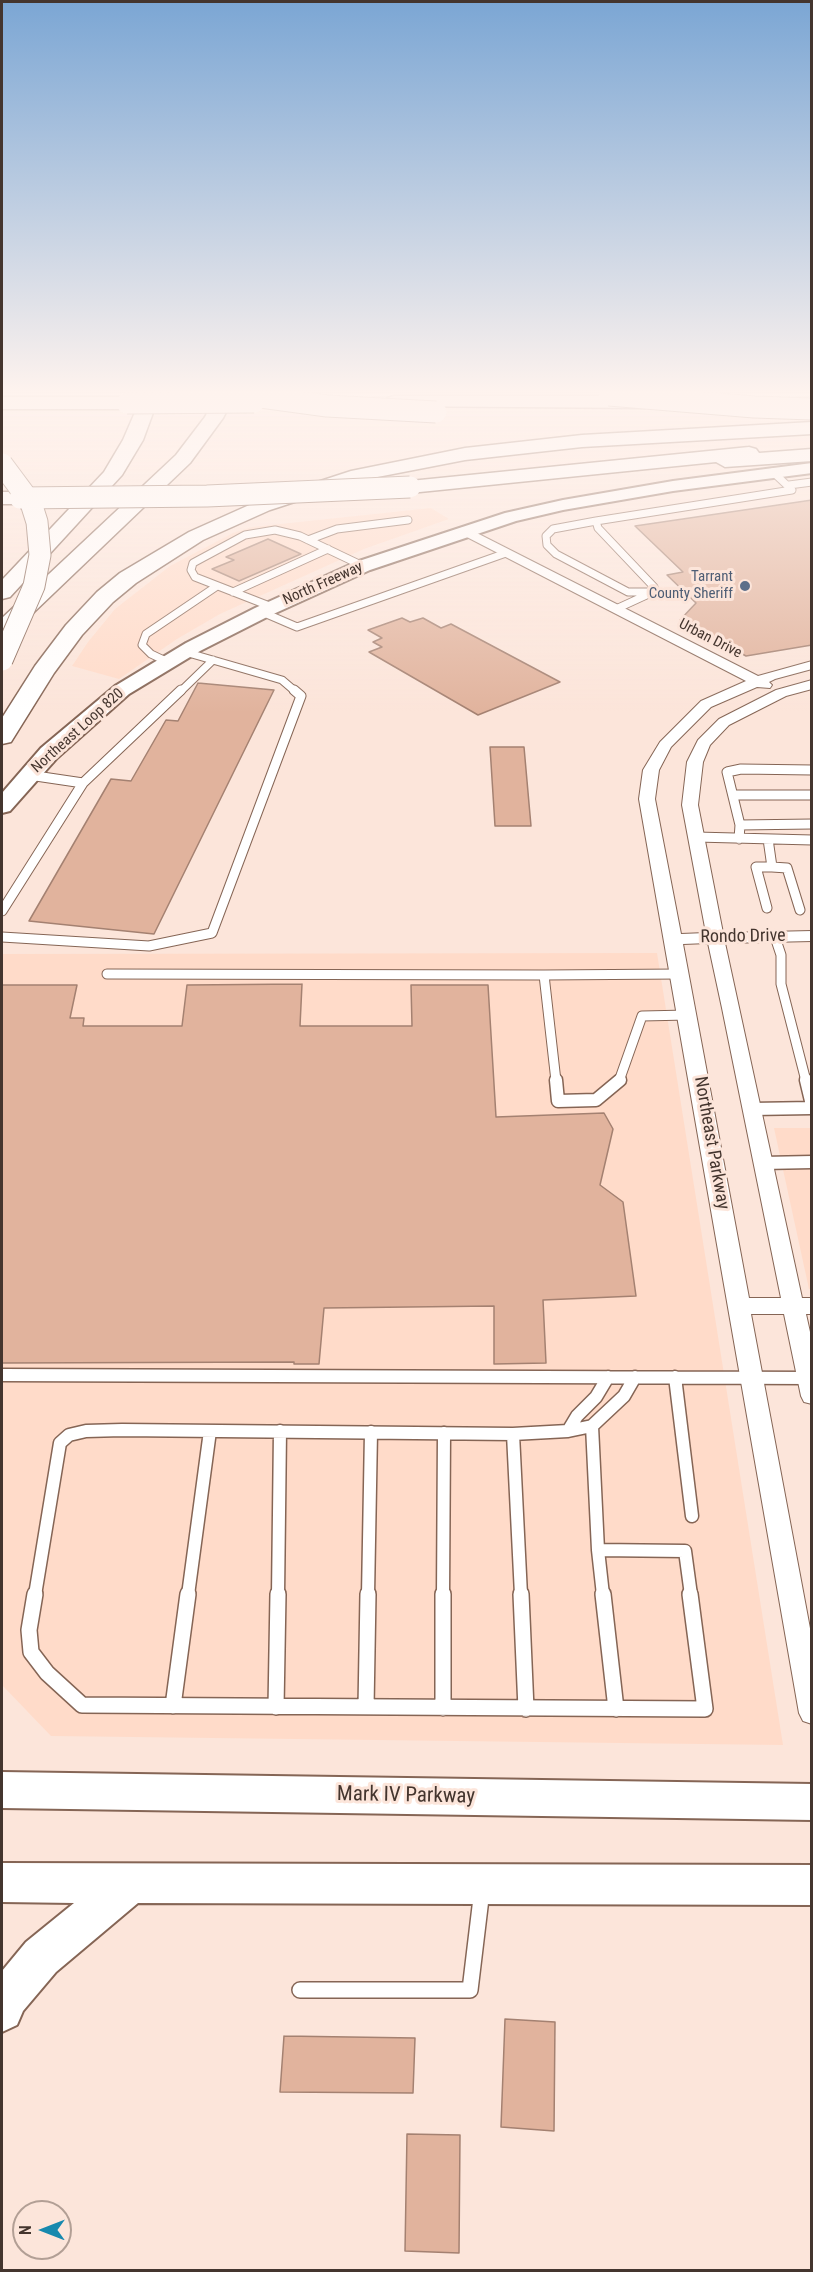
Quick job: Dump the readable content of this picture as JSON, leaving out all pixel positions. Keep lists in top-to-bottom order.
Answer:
{
  "streets": {
    "main road": ["North Freeway", "Northeast Loop 820", "Mark IV Parkway"],
    "street": ["Urban Drive", "Rondo Drive", "Northeast Parkway"]
  },
  "crossings": [
    ["North Freeway", "Urban Drive"],
    ["North Freeway", "Northeast Loop 820"],
    ["Urban Drive", "Northeast Parkway"],
    ["Rondo Drive", "Northeast Parkway"]
  ],
  "places": ["Tarrant County Sheriff"],
  "north": "left"
}
